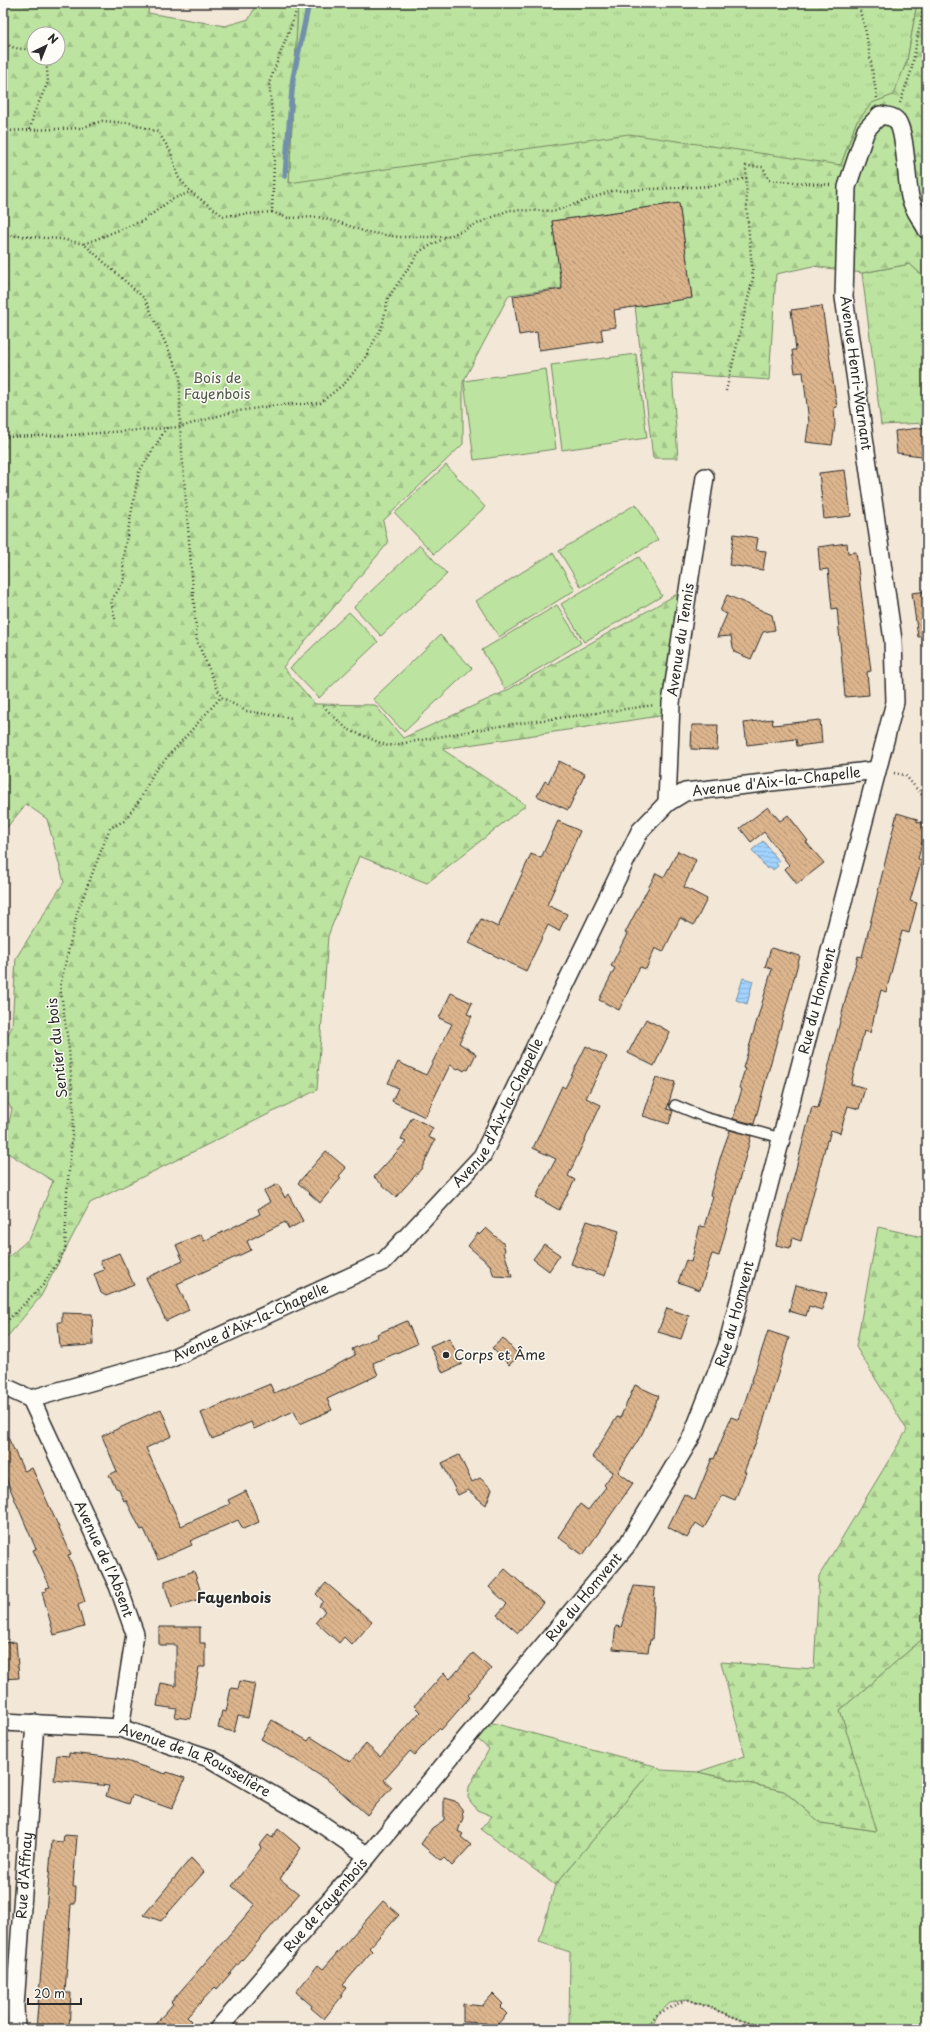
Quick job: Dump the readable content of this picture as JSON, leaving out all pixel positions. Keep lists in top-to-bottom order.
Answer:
{
  "streets": {
    "street": [
      "Avenue Henri-Warnant",
      "Avenue du Tennis",
      "Avenue d'Aix-la-Chapelle",
      "Rue du Homvent",
      "Avenue de l'Absent",
      "Avenue de la Rousselière",
      "Rue d'Affnay",
      "Rue de Fayembois"
    ],
    "path": ["Sentier du bois"]
  },
  "crossings": [
    ["Avenue Henri-Warnant", "Avenue d'Aix-la-Chapelle"],
    ["Avenue Henri-Warnant", "Rue du Homvent"],
    ["Avenue du Tennis", "Avenue d'Aix-la-Chapelle"],
    ["Avenue d'Aix-la-Chapelle", "Rue du Homvent"],
    ["Avenue d'Aix-la-Chapelle", "Avenue de l'Absent"],
    ["Rue du Homvent", "Rue de Fayembois"],
    ["Avenue de l'Absent", "Avenue de la Rousselière"],
    ["Avenue de la Rousselière", "Rue d'Affnay"],
    ["Avenue de la Rousselière", "Rue de Fayembois"]
  ],
  "districts": ["Fayenbois"],
  "parks": ["Bois de Fayenbois"],
  "places": ["Corps et Âme"],
  "scale_bar": "20 m",
  "north": "top right"
}
